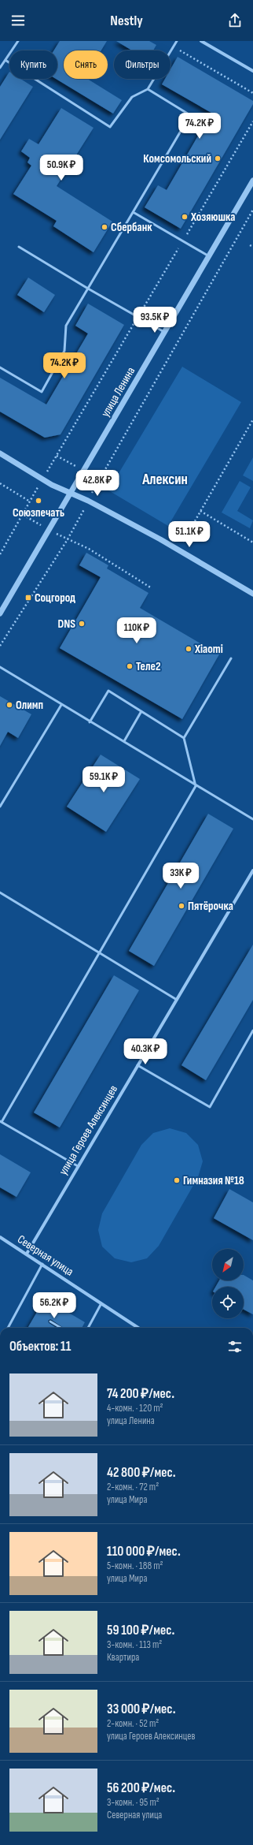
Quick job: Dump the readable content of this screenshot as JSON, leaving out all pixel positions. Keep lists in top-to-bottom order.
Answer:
{
  "streets": {
    "street": ["улица Ленина", "улица Героев Алексинцев", "Северная улица"]
  },
  "crossings": [
    ["улица Героев Алексинцев", "Северная улица"]
  ],
  "districts": ["Алексин"],
  "places": {
    "other": [
      "Комсомольский",
      "Хозяюшка",
      "Сбербанк",
      "Союзпечать",
      "DNS",
      "Xiaomi",
      "Теле2",
      "Олимп",
      "Пятёрочка",
      "Гимназия №18"
    ],
    "transit": ["Соцгород"]
  },
  "north": "bottom left",
  "page": {
    "header": "Nestly",
    "chip": ["Купить", "Снять", "Фильтры"],
    "price": [
      "74.2K ₽",
      "50.9K ₽",
      "93.5K ₽",
      "74.2K ₽",
      "42.8K ₽",
      "51.1K ₽",
      "110K ₽",
      "59.1K ₽",
      "33K ₽",
      "40.3K ₽",
      "56.2K ₽"
    ],
    "heading": "Объектов: 11",
    "list": [
      {
        "name": "74 200 ₽/мес.",
        "note": "4-комн. · 120 m² · улица Ленина"
      },
      {
        "name": "42 800 ₽/мес.",
        "note": "2-комн. · 72 m² · улица Мира"
      },
      {
        "name": "110 000 ₽/мес.",
        "note": "5-комн. · 188 m² · улица Мира"
      },
      {
        "name": "59 100 ₽/мес.",
        "note": "3-комн. · 113 m² · Квартира"
      },
      {
        "name": "33 000 ₽/мес.",
        "note": "2-комн. · 52 m² · улица Героев Алексинцев"
      },
      {
        "name": "56 200 ₽/мес.",
        "note": "3-комн. · 95 m² · Северная улица"
      }
    ]
  }
}
